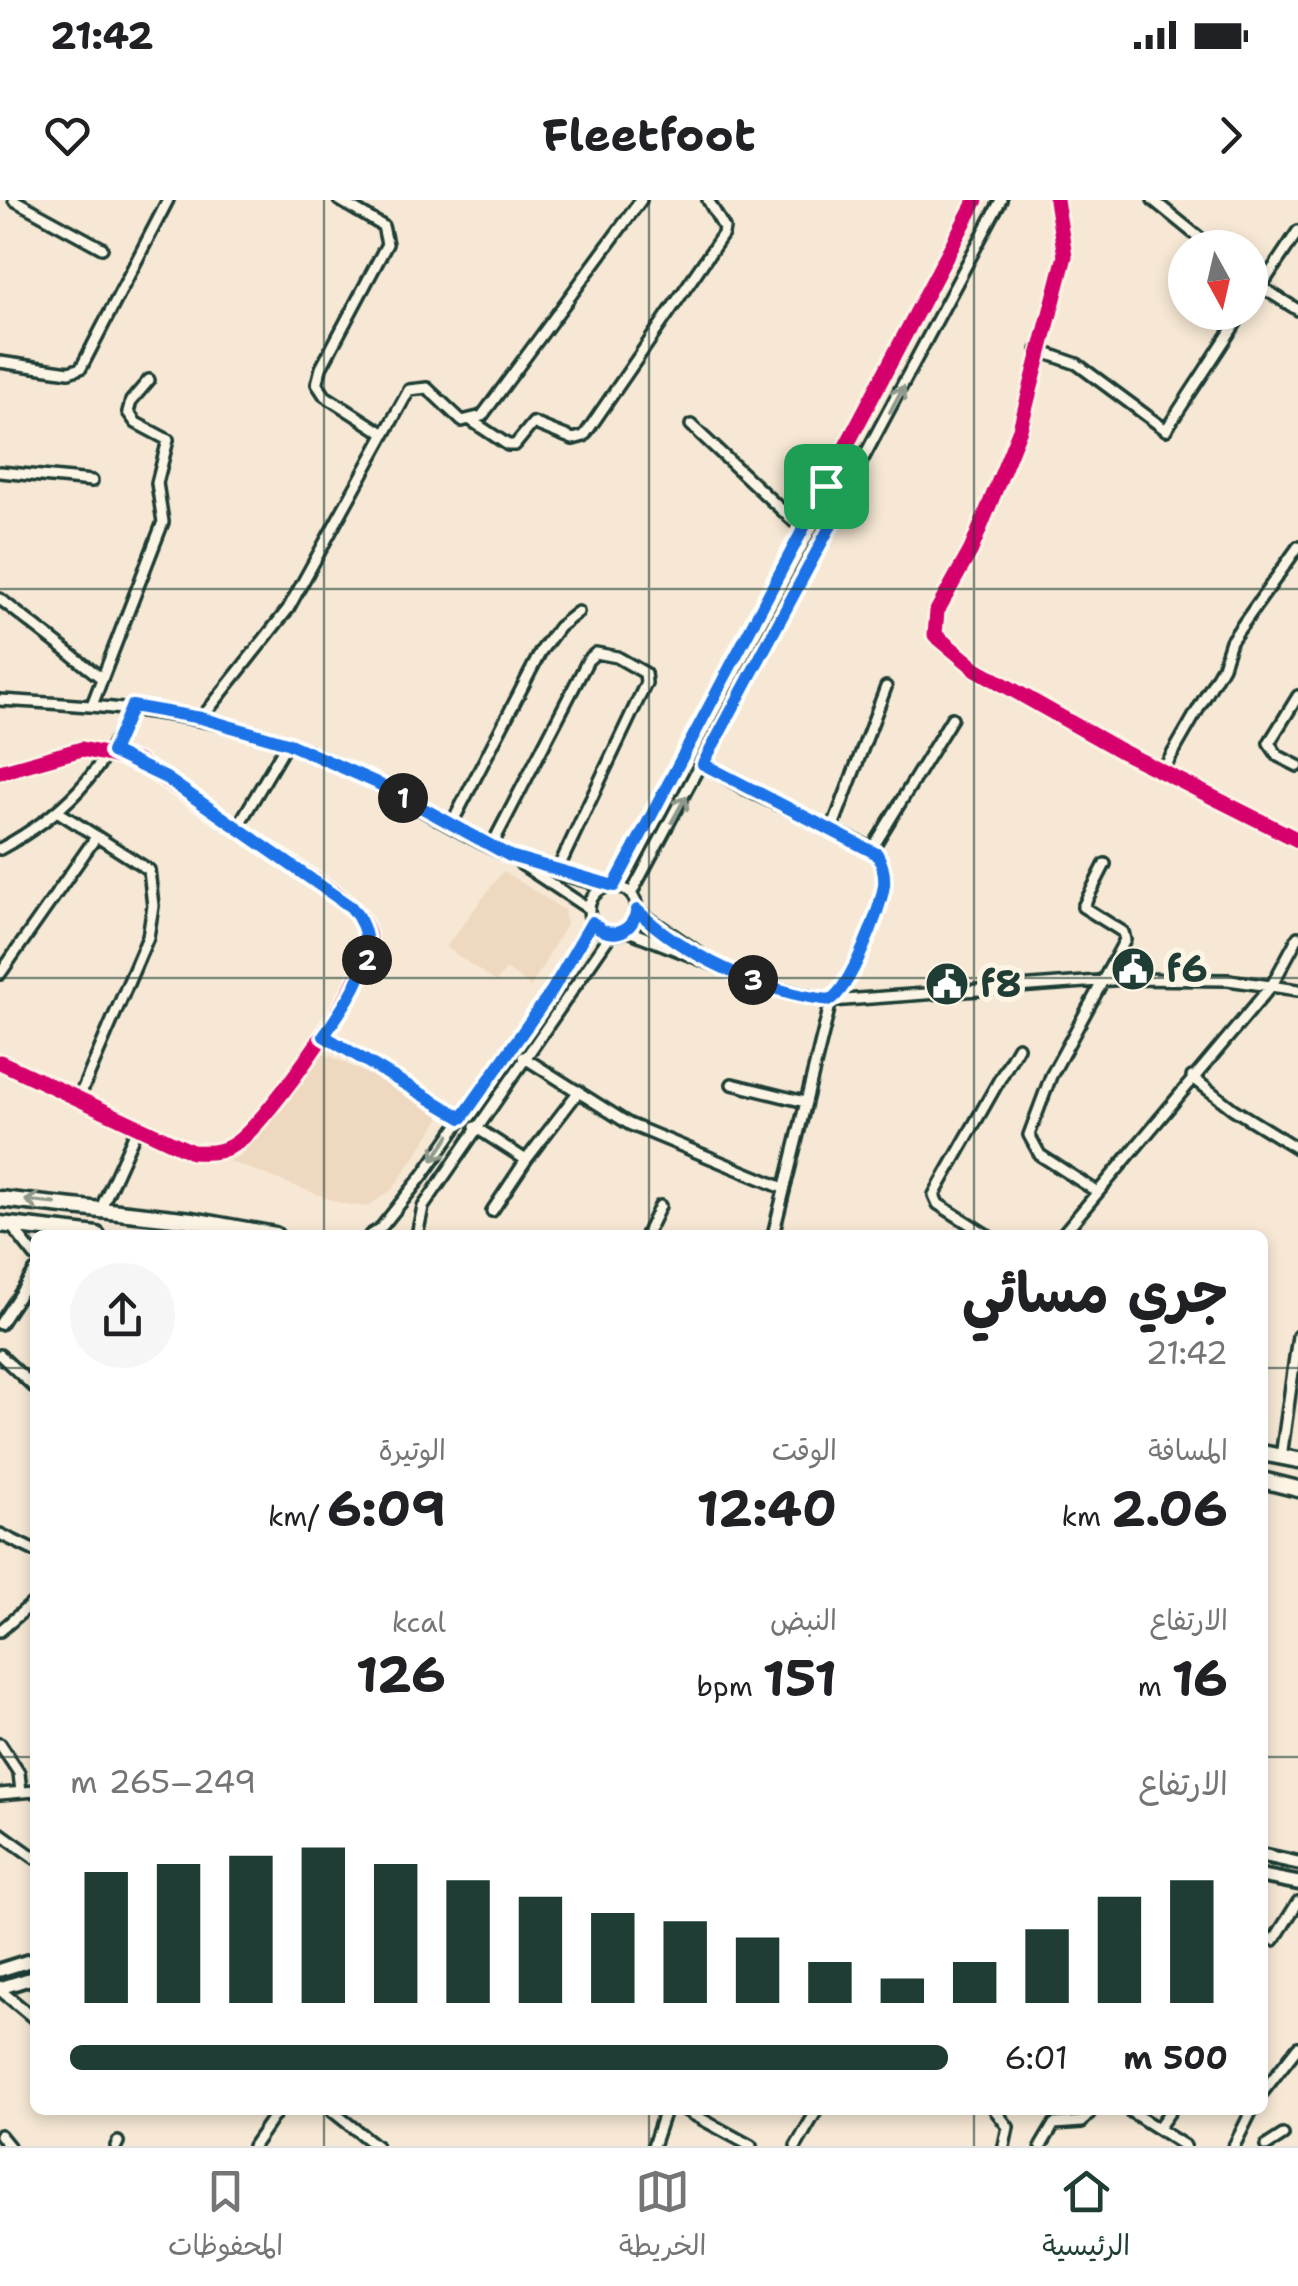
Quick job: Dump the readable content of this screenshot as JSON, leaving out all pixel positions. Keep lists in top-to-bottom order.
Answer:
{
  "places": {
    "public building": ["f6", "f8"]
  },
  "north": "bottom",
  "page": {
    "status": "21:42",
    "header": "Fleetfoot",
    "pins": ["1", "2", "3"],
    "heading": ["جري مسائي", "21:42"],
    "stats": [
      ["المسافة", "2.06 km"],
      ["الوقت", "12:40"],
      ["الوتيرة", "6:09 /km"],
      ["الارتفاع", "16 m"],
      ["النبض", "151 bpm"],
      ["kcal", "126"]
    ],
    "chart": ["الارتفاع", "249–265 m"],
    "list": [
      {
        "name": "500 m",
        "note": "6:01"
      }
    ],
    "tabs": ["الرئيسية", "الخريطة", "المحفوظات"]
  }
}
